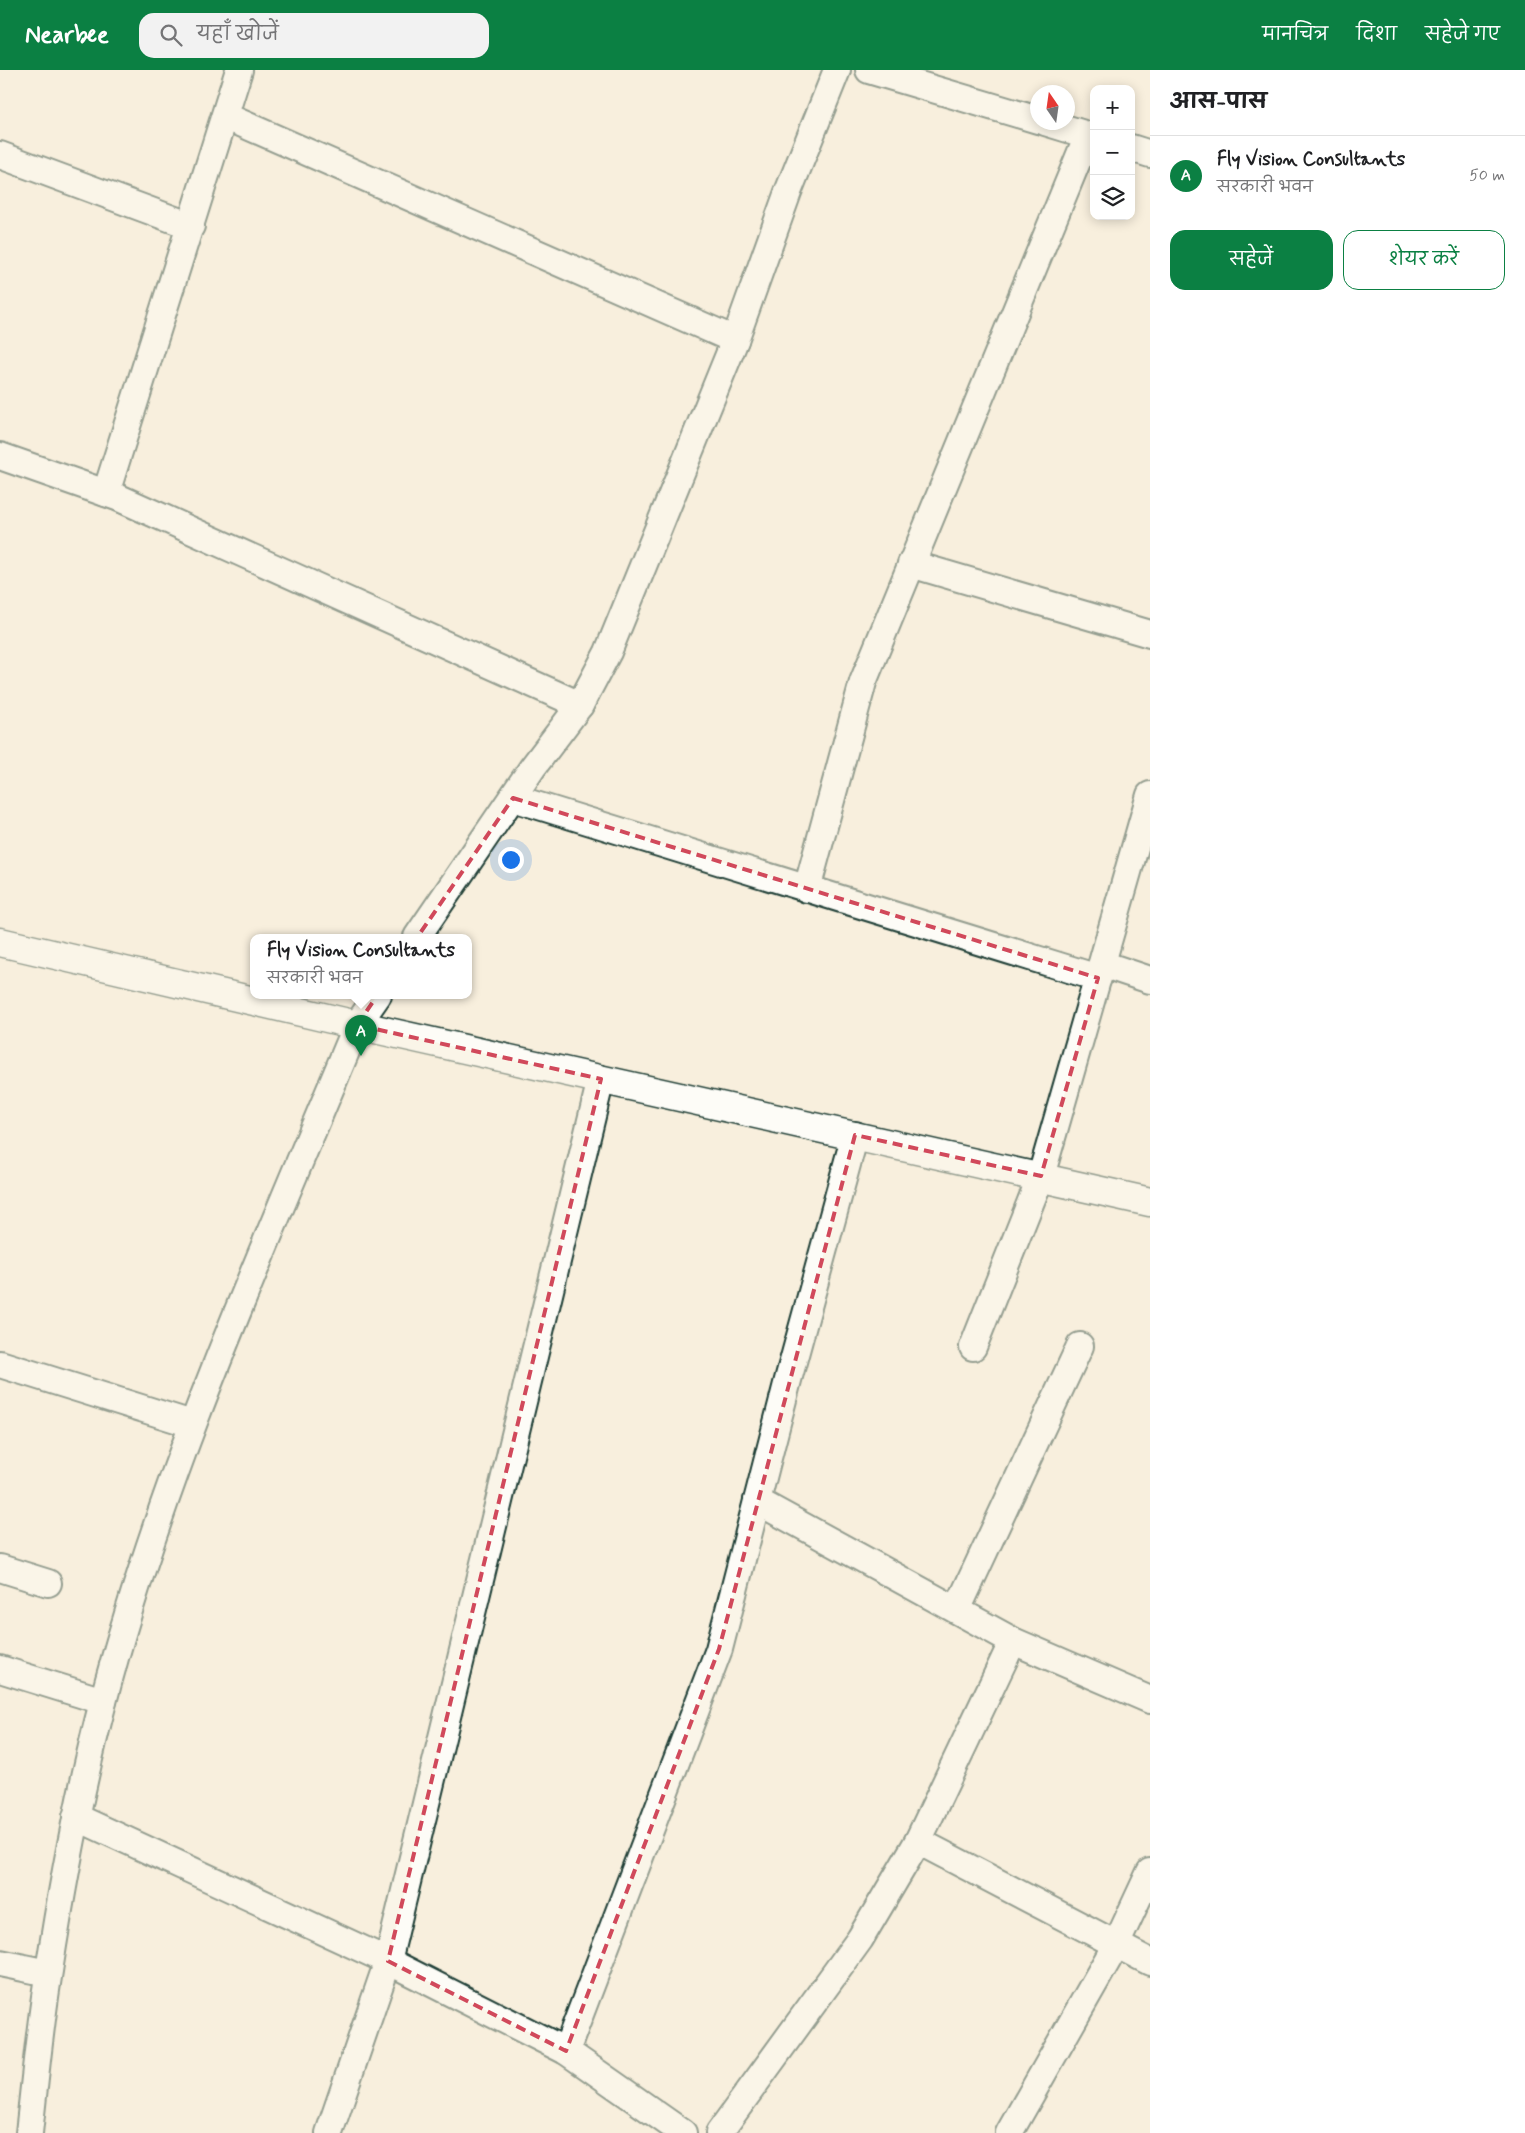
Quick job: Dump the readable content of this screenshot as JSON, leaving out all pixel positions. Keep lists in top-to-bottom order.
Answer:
{
  "north": "top",
  "page": {
    "header": "Nearbee",
    "search": "यहाँ खोजें",
    "nav": ["मानचित्र", "दिशा", "सहेजे गए"],
    "heading": "आस-पास",
    "map_buttons": ["+", "−"],
    "list": [
      {
        "mark": "A",
        "name": "Fly Vision Consultants",
        "note": "सरकारी भवन",
        "value": "50 m"
      }
    ],
    "buttons": ["सहेजें", "शेयर करें"],
    "popup": ["Fly Vision Consultants", "सरकारी भवन"],
    "pins": "A"
  }
}
